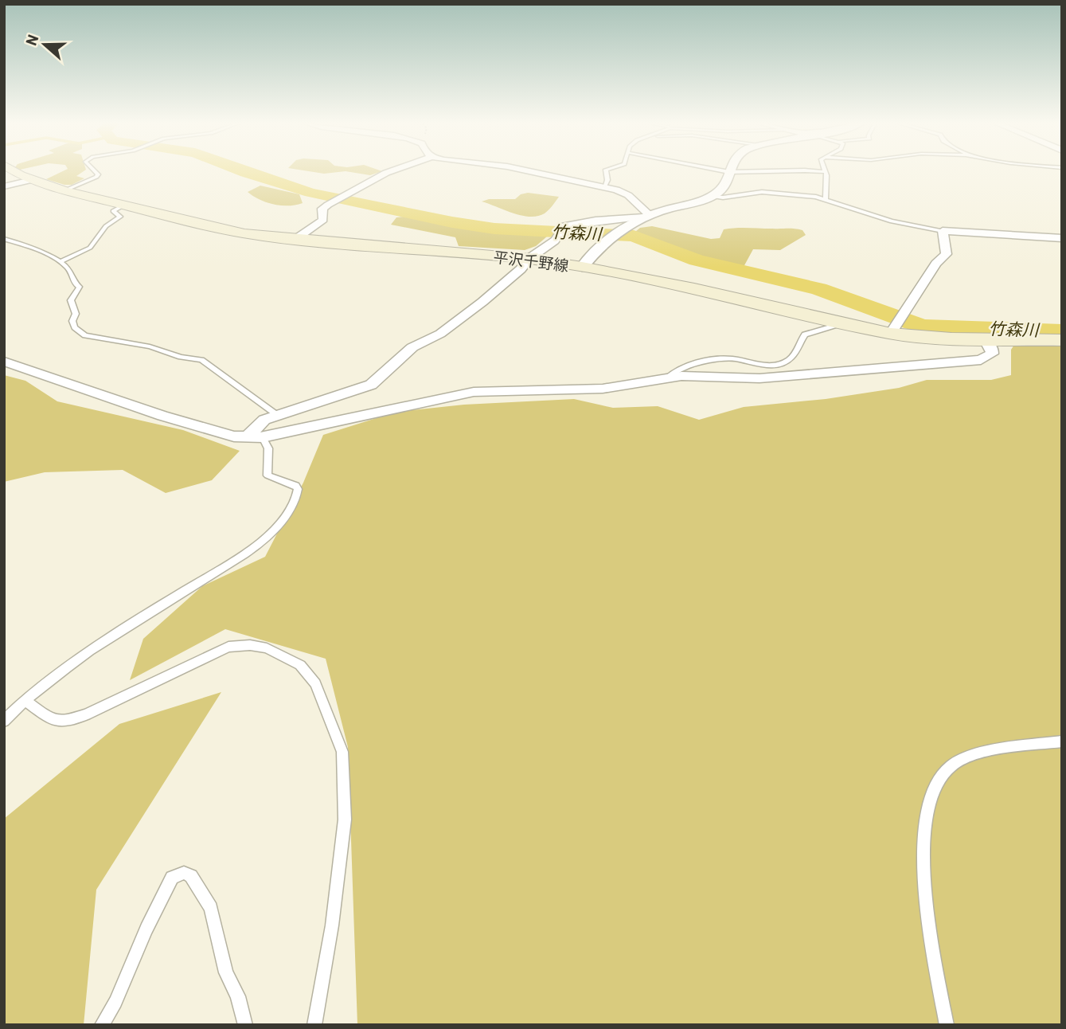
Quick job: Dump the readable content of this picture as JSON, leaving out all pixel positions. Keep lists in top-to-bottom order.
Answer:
{
  "streets": {
    "main road": ["平沢千野線"]
  },
  "water": ["竹森川"],
  "north": "left"
}
